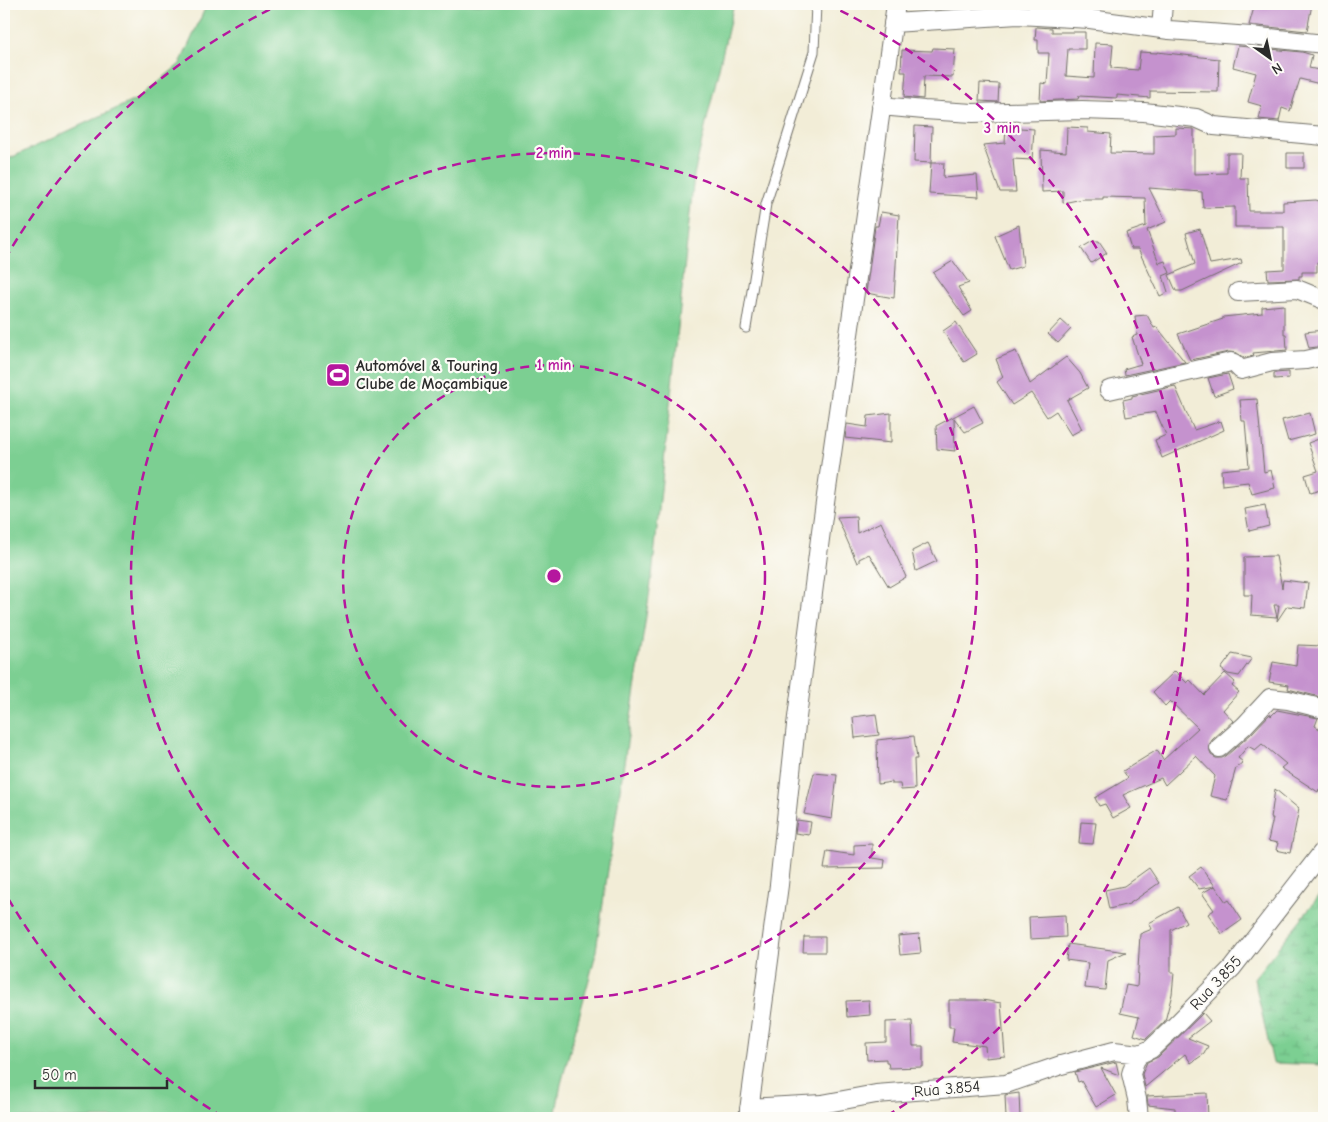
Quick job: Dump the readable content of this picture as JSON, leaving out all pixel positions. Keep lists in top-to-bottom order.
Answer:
{
  "streets": {
    "street": ["Rua 3.855", "Rua 3.854"]
  },
  "crossings": [
    ["Rua 3.855", "Rua 3.854"]
  ],
  "places": {
    "sports": ["Automóvel & Touring Clube de Moçambique"]
  },
  "scale_bar": "50 m",
  "north": "bottom right",
  "rings": ["3 min", "2 min", "1 min"]
}
